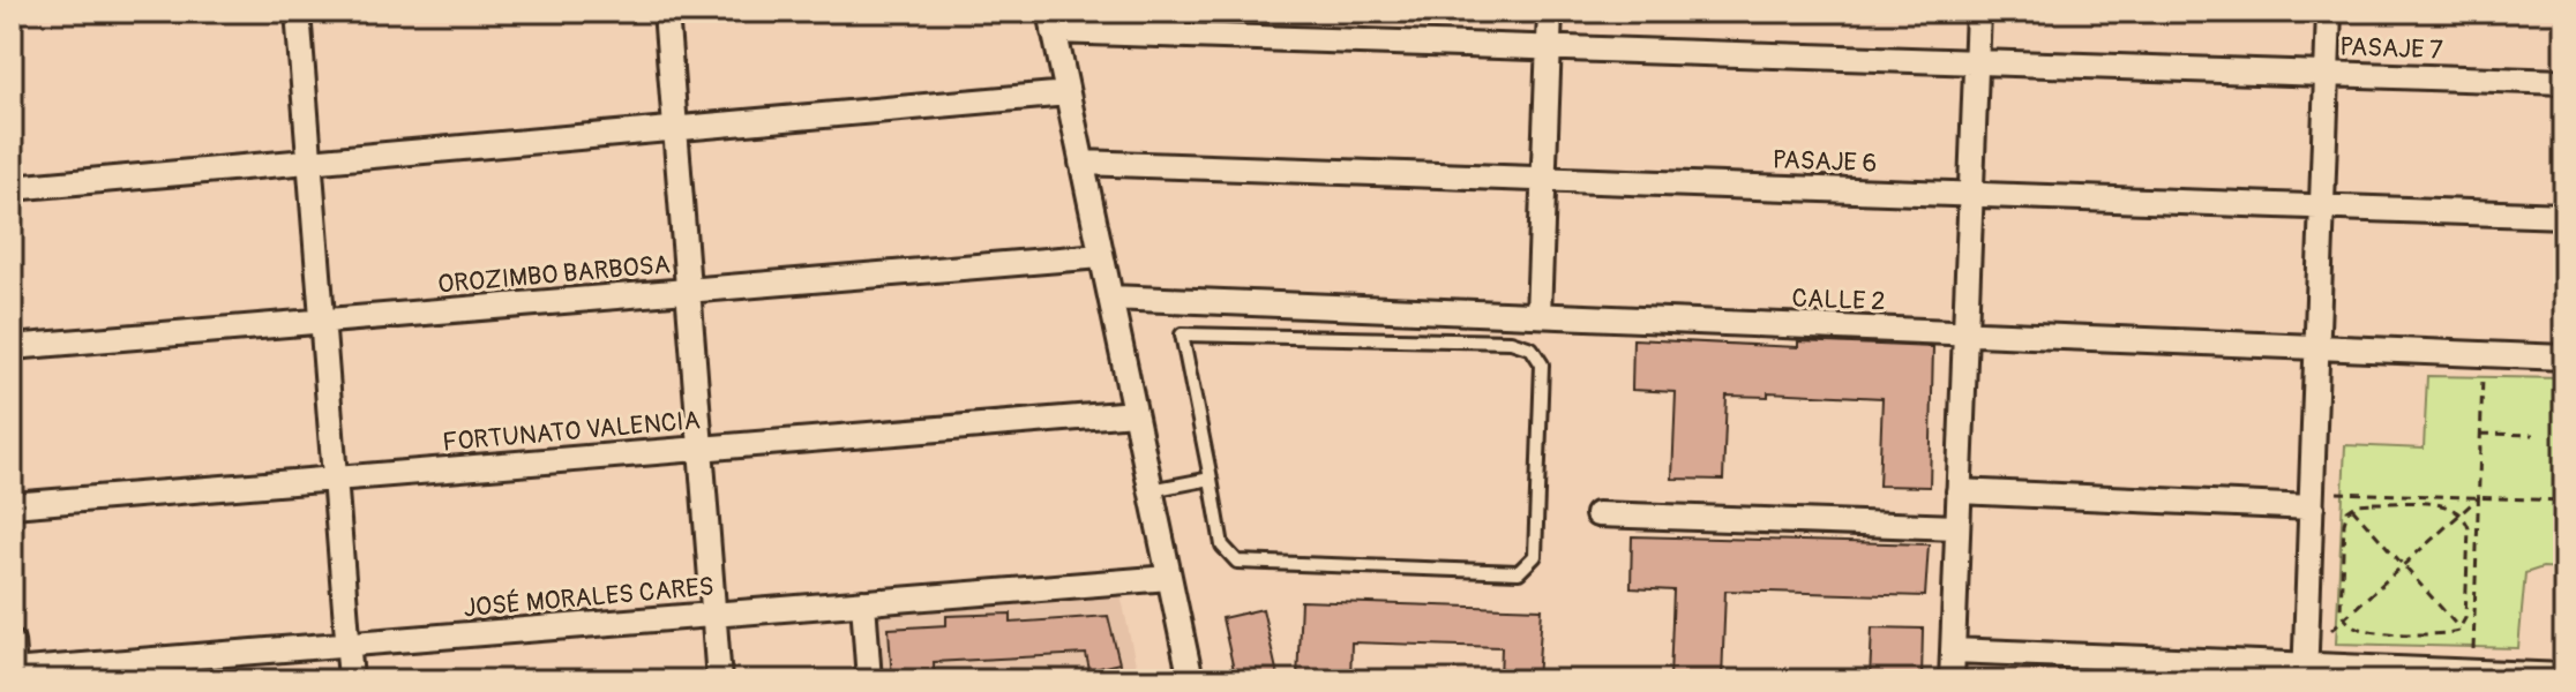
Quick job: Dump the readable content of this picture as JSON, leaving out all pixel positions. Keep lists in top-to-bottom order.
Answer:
{
  "streets": {
    "street": [
      "PASAJE 7",
      "PASAJE 6",
      "OROZIMBO BARBOSA",
      "CALLE 2",
      "FORTUNATO VALENCIA",
      "JOSÉ MORALES CARES"
    ]
  }
}
